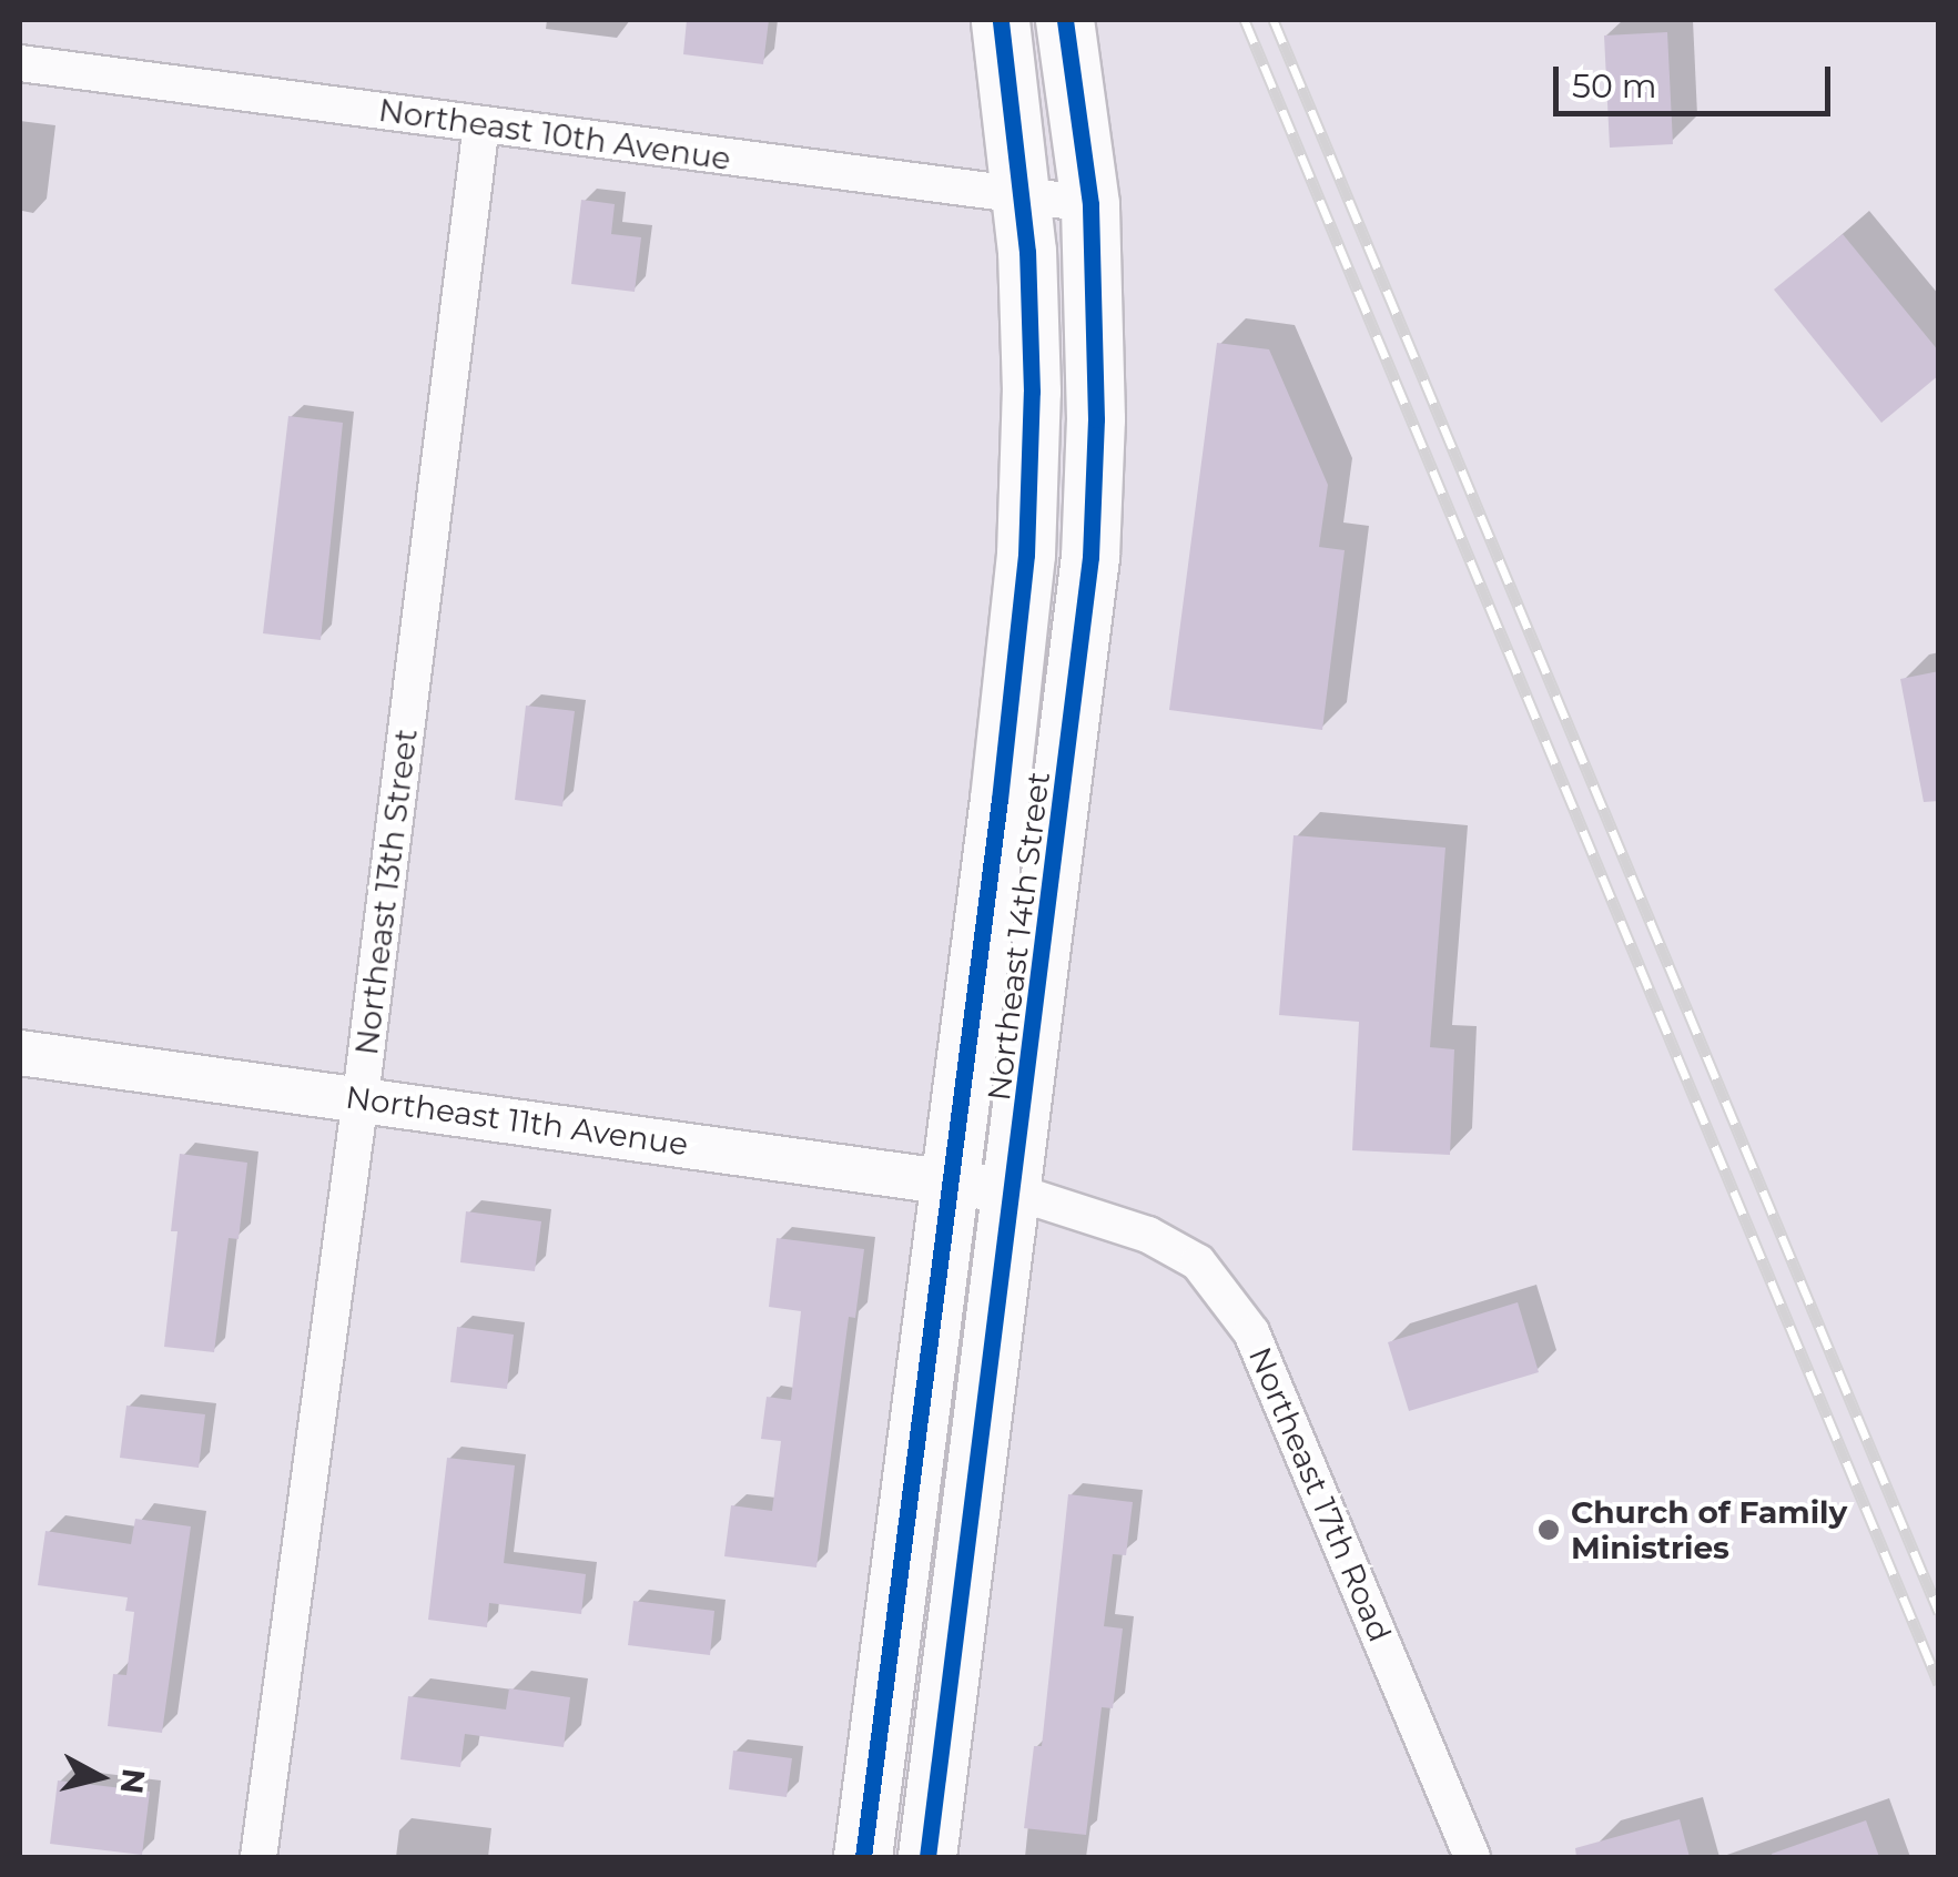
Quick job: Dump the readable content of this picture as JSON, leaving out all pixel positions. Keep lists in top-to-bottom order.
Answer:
{
  "streets": {
    "main road": ["Northeast 14th Street"],
    "street": [
      "Northeast 10th Avenue",
      "Northeast 13th Street",
      "Northeast 11th Avenue",
      "Northeast 17th Road"
    ]
  },
  "crossings": [
    ["Northeast 10th Avenue", "Northeast 13th Street"],
    ["Northeast 10th Avenue", "Northeast 14th Street"],
    ["Northeast 13th Street", "Northeast 11th Avenue"],
    ["Northeast 14th Street", "Northeast 11th Avenue"],
    ["Northeast 14th Street", "Northeast 17th Road"],
    ["Northeast 11th Avenue", "Northeast 17th Road"]
  ],
  "places": ["Church of Family Ministries"],
  "scale_bar": "50 m",
  "north": "right"
}
